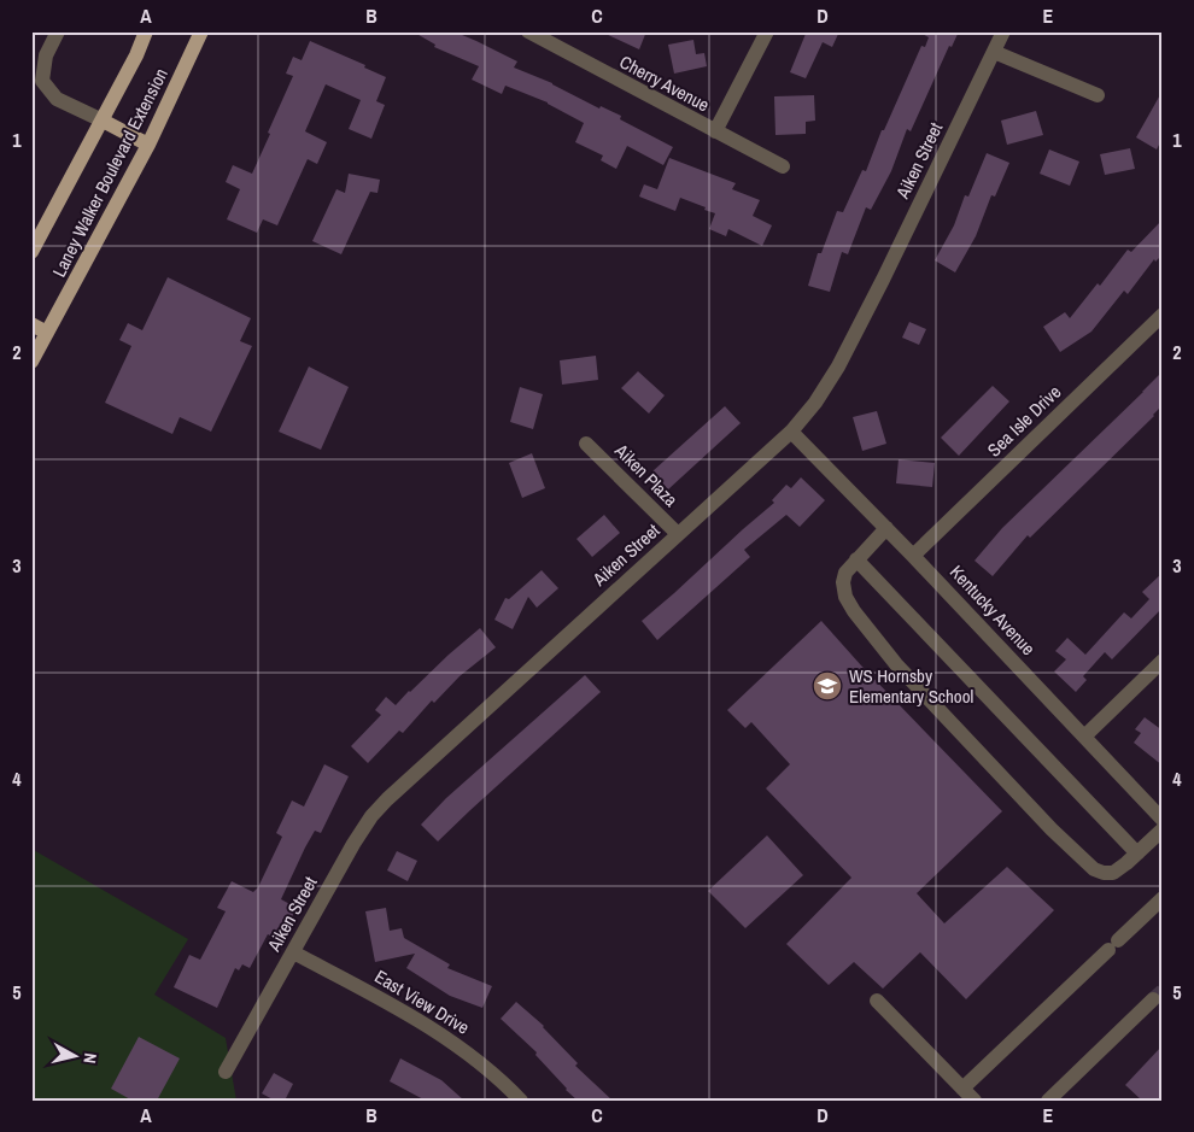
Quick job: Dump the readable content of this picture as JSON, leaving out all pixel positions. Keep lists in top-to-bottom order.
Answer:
{
  "streets": {
    "main road": ["Laney Walker Boulevard Extension"],
    "street": [
      "Cherry Avenue",
      "Aiken Street",
      "Sea Isle Drive",
      "Aiken Plaza",
      "Kentucky Avenue",
      "East View Drive"
    ]
  },
  "crossings": [
    ["Aiken Street", "Aiken Plaza"],
    ["Aiken Street", "Kentucky Avenue"],
    ["Aiken Street", "East View Drive"],
    ["Sea Isle Drive", "Kentucky Avenue"]
  ],
  "places": {
    "school or university": ["WS Hornsby Elementary School"]
  },
  "north": "right",
  "grid": {
    "columns": [
      "A",
      "B",
      "C",
      "D",
      "E"
    ],
    "rows": [
      "1",
      "2",
      "3",
      "4",
      "5"
    ]
  }
}
